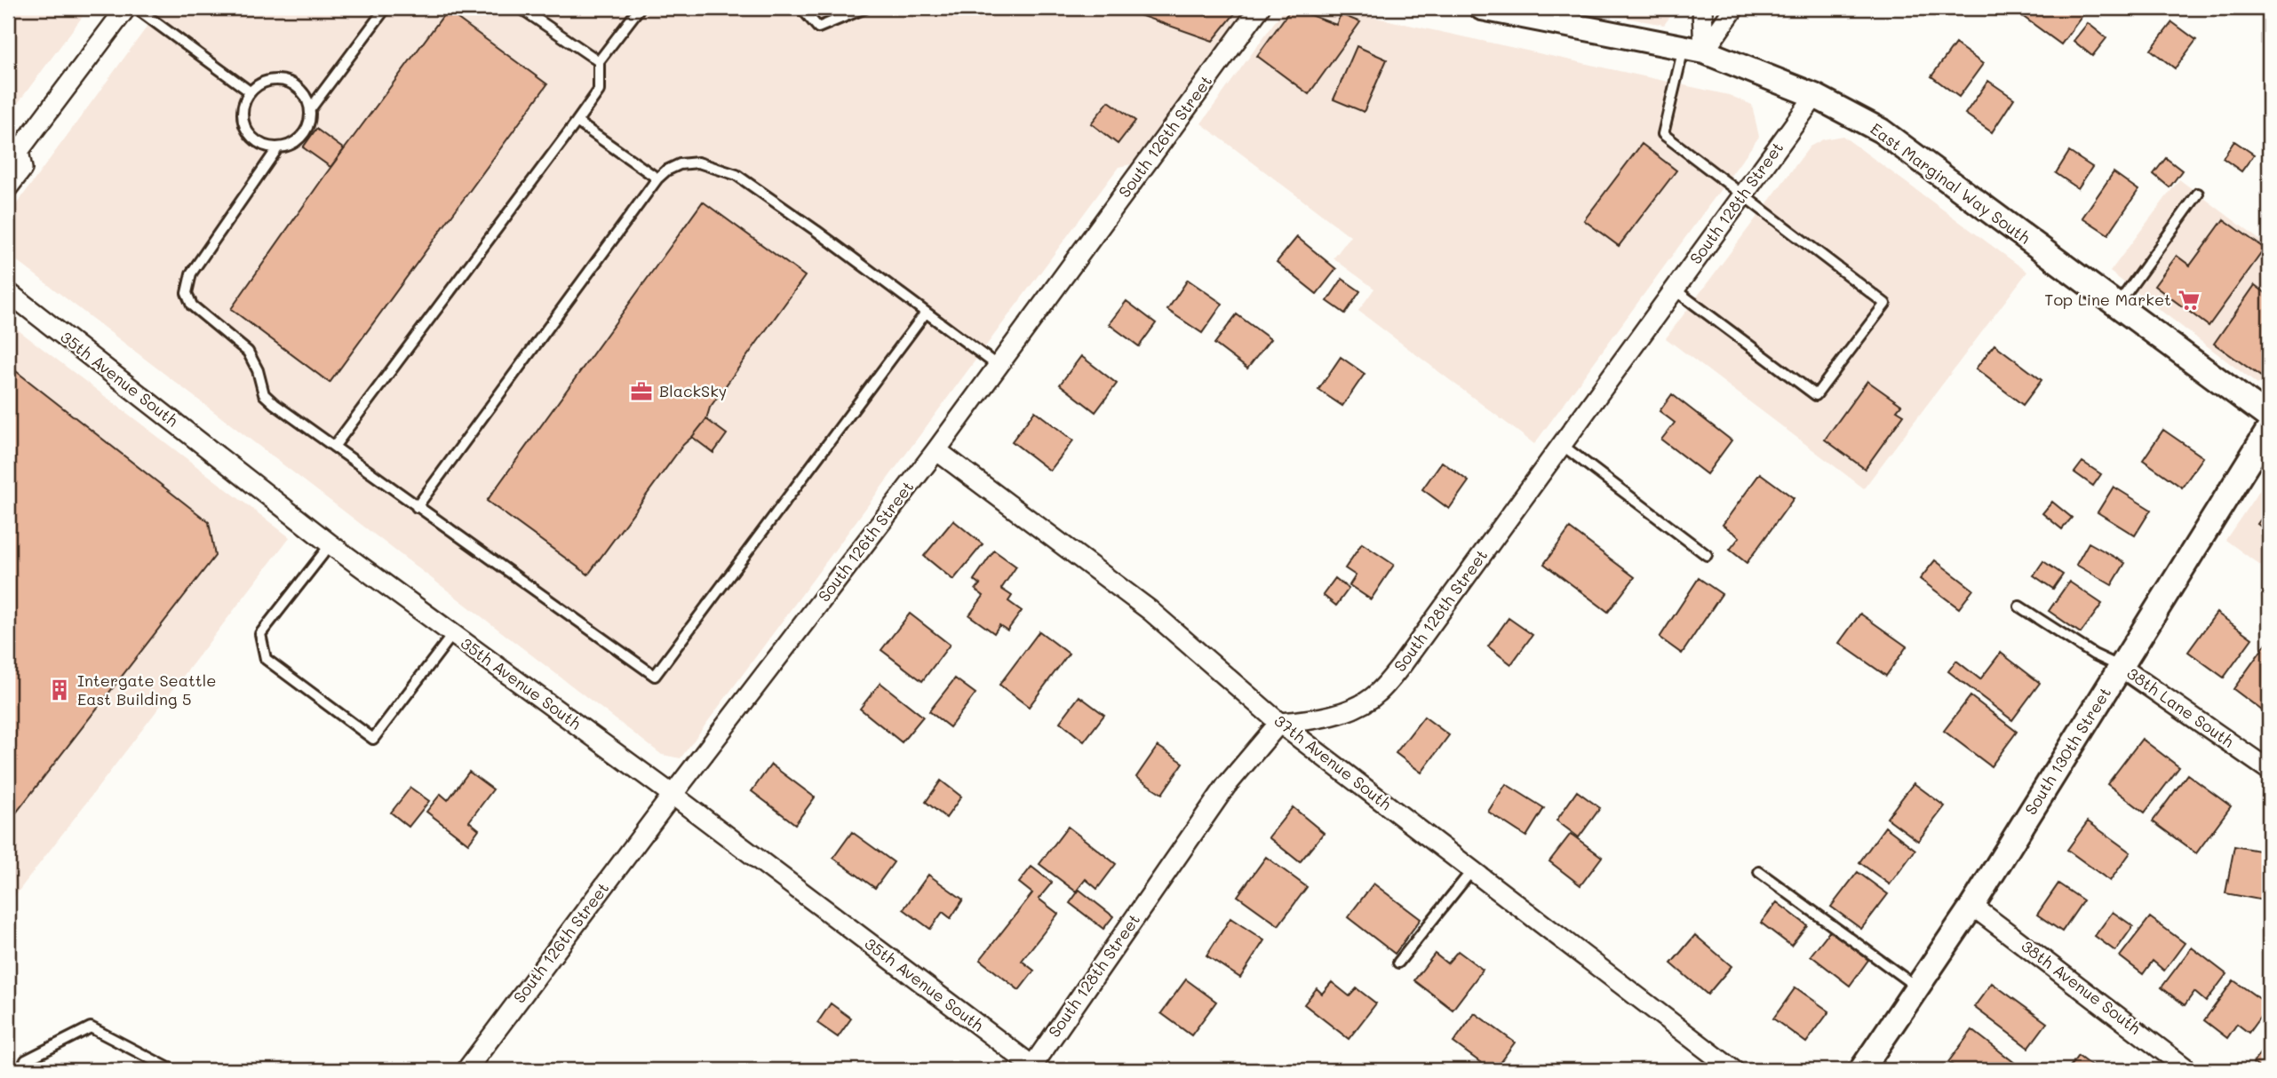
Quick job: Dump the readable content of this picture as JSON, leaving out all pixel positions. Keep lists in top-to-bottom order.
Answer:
{
  "streets": {
    "street": [
      "South 126th Street",
      "East Marginal Way South",
      "South 128th Street",
      "35th Avenue South",
      "38th Lane South",
      "South 130th Street",
      "37th Avenue South",
      "38th Avenue South"
    ]
  },
  "crossings": [
    ["South 126th Street", "35th Avenue South"],
    ["South 126th Street", "37th Avenue South"],
    ["East Marginal Way South", "South 128th Street"],
    ["South 128th Street", "35th Avenue South"],
    ["South 128th Street", "37th Avenue South"],
    ["38th Lane South", "South 130th Street"],
    ["South 130th Street", "38th Avenue South"]
  ],
  "places": {
    "supermarket": ["Top Line Market"],
    "office": ["BlackSky"],
    "building": ["Intergate Seattle East Building 5"]
  }
}
